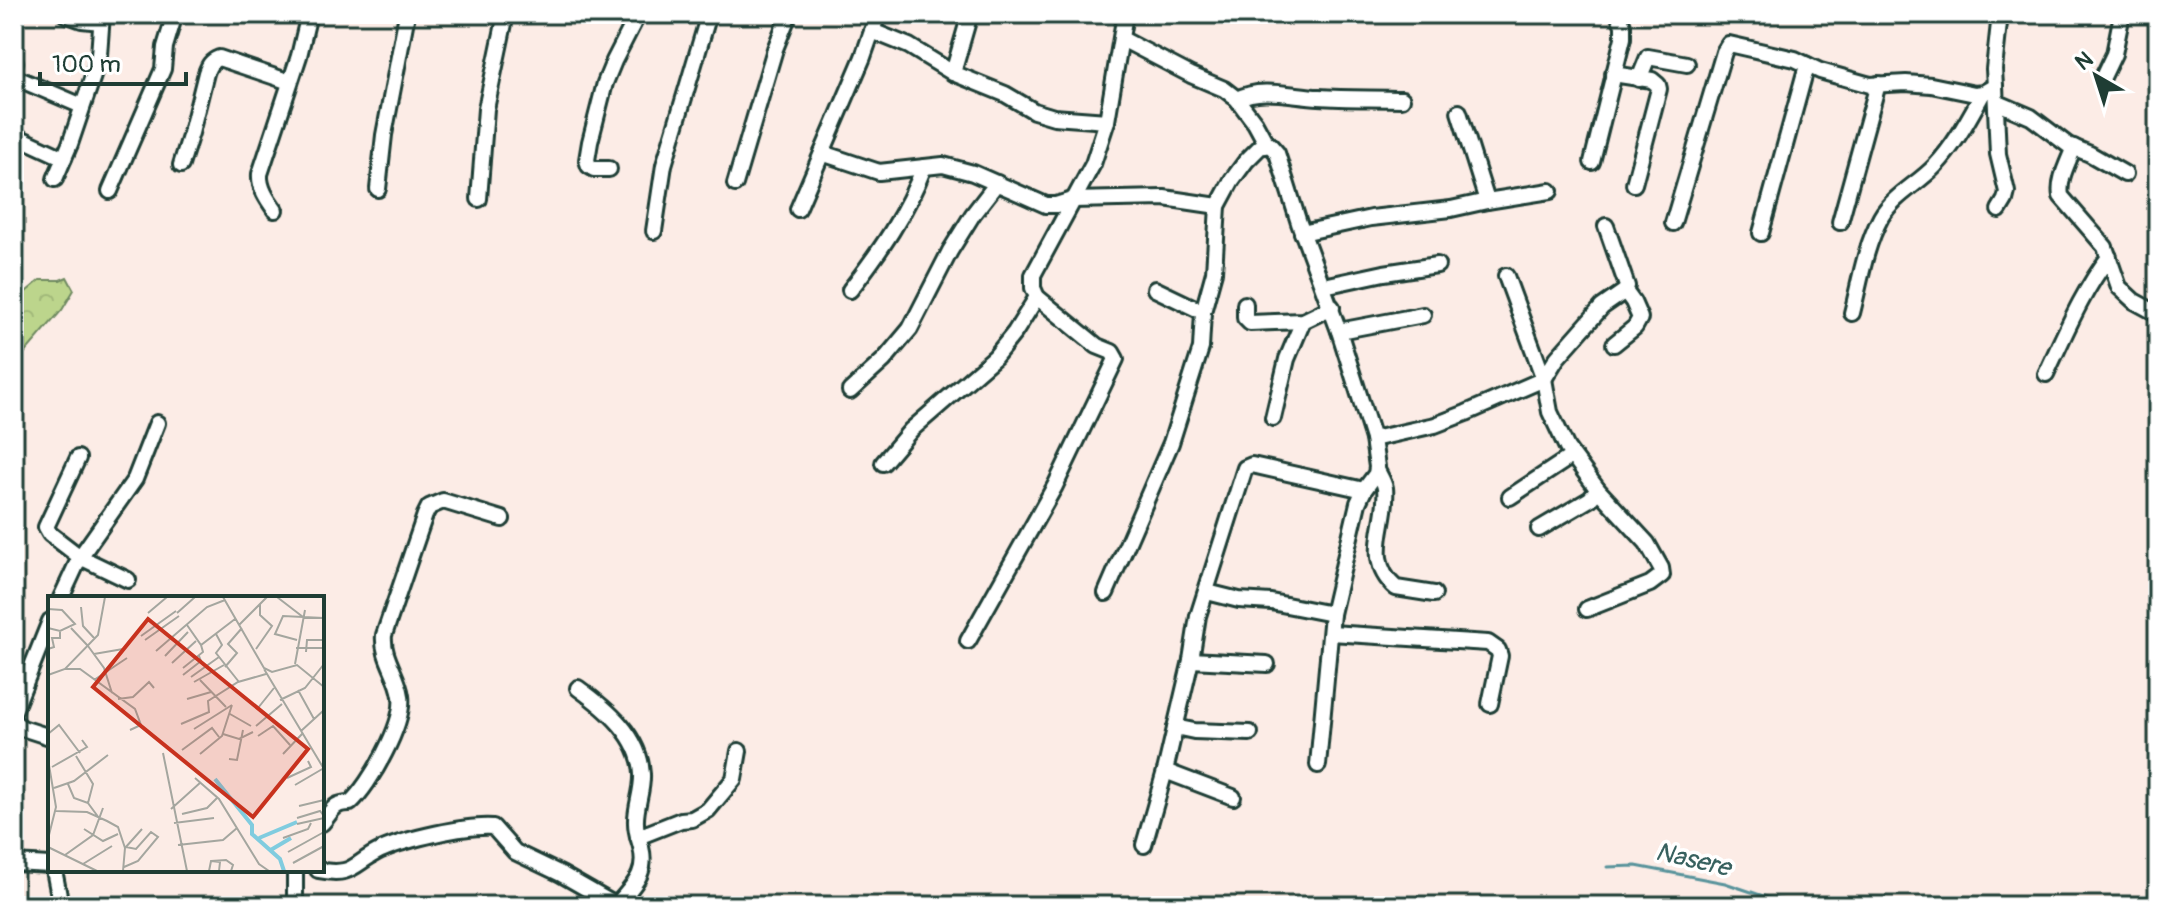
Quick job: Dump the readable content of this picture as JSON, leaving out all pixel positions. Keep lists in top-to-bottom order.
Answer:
{
  "water": ["Nasere"],
  "scale_bar": "100 m",
  "north": "top left"
}
